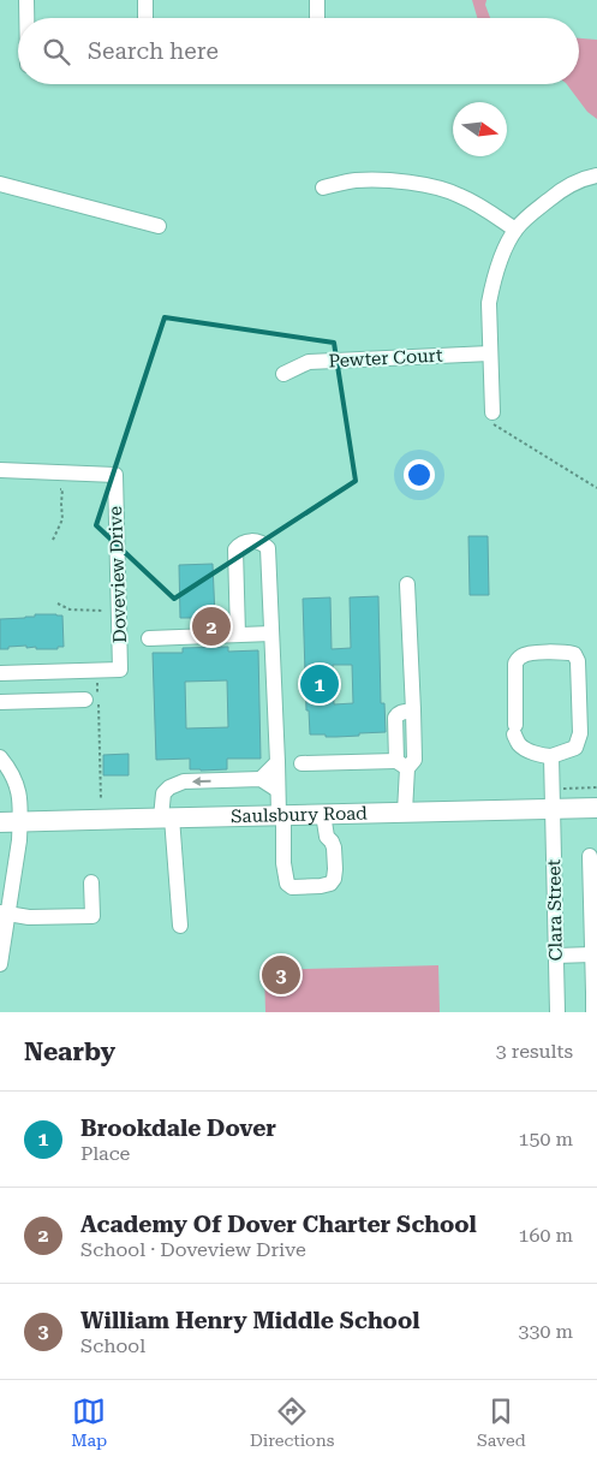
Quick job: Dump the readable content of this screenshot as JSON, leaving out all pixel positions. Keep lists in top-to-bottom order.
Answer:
{
  "streets": {
    "main road": ["Saulsbury Road"],
    "street": ["Pewter Court", "Doveview Drive", "Clara Street"]
  },
  "crossings": [
    ["Saulsbury Road", "Clara Street"]
  ],
  "north": "right",
  "page": {
    "search": "Search here",
    "pins": ["2", "1", "3"],
    "heading": ["Nearby", "3 results"],
    "list": [
      {
        "mark": "1",
        "name": "Brookdale Dover",
        "note": "Place",
        "value": "150 m"
      },
      {
        "mark": "2",
        "name": "Academy Of Dover Charter School",
        "note": "School · Doveview Drive",
        "value": "160 m"
      },
      {
        "mark": "3",
        "name": "William Henry Middle School",
        "note": "School",
        "value": "330 m"
      }
    ],
    "nav": ["Map", "Directions", "Saved"]
  }
}
